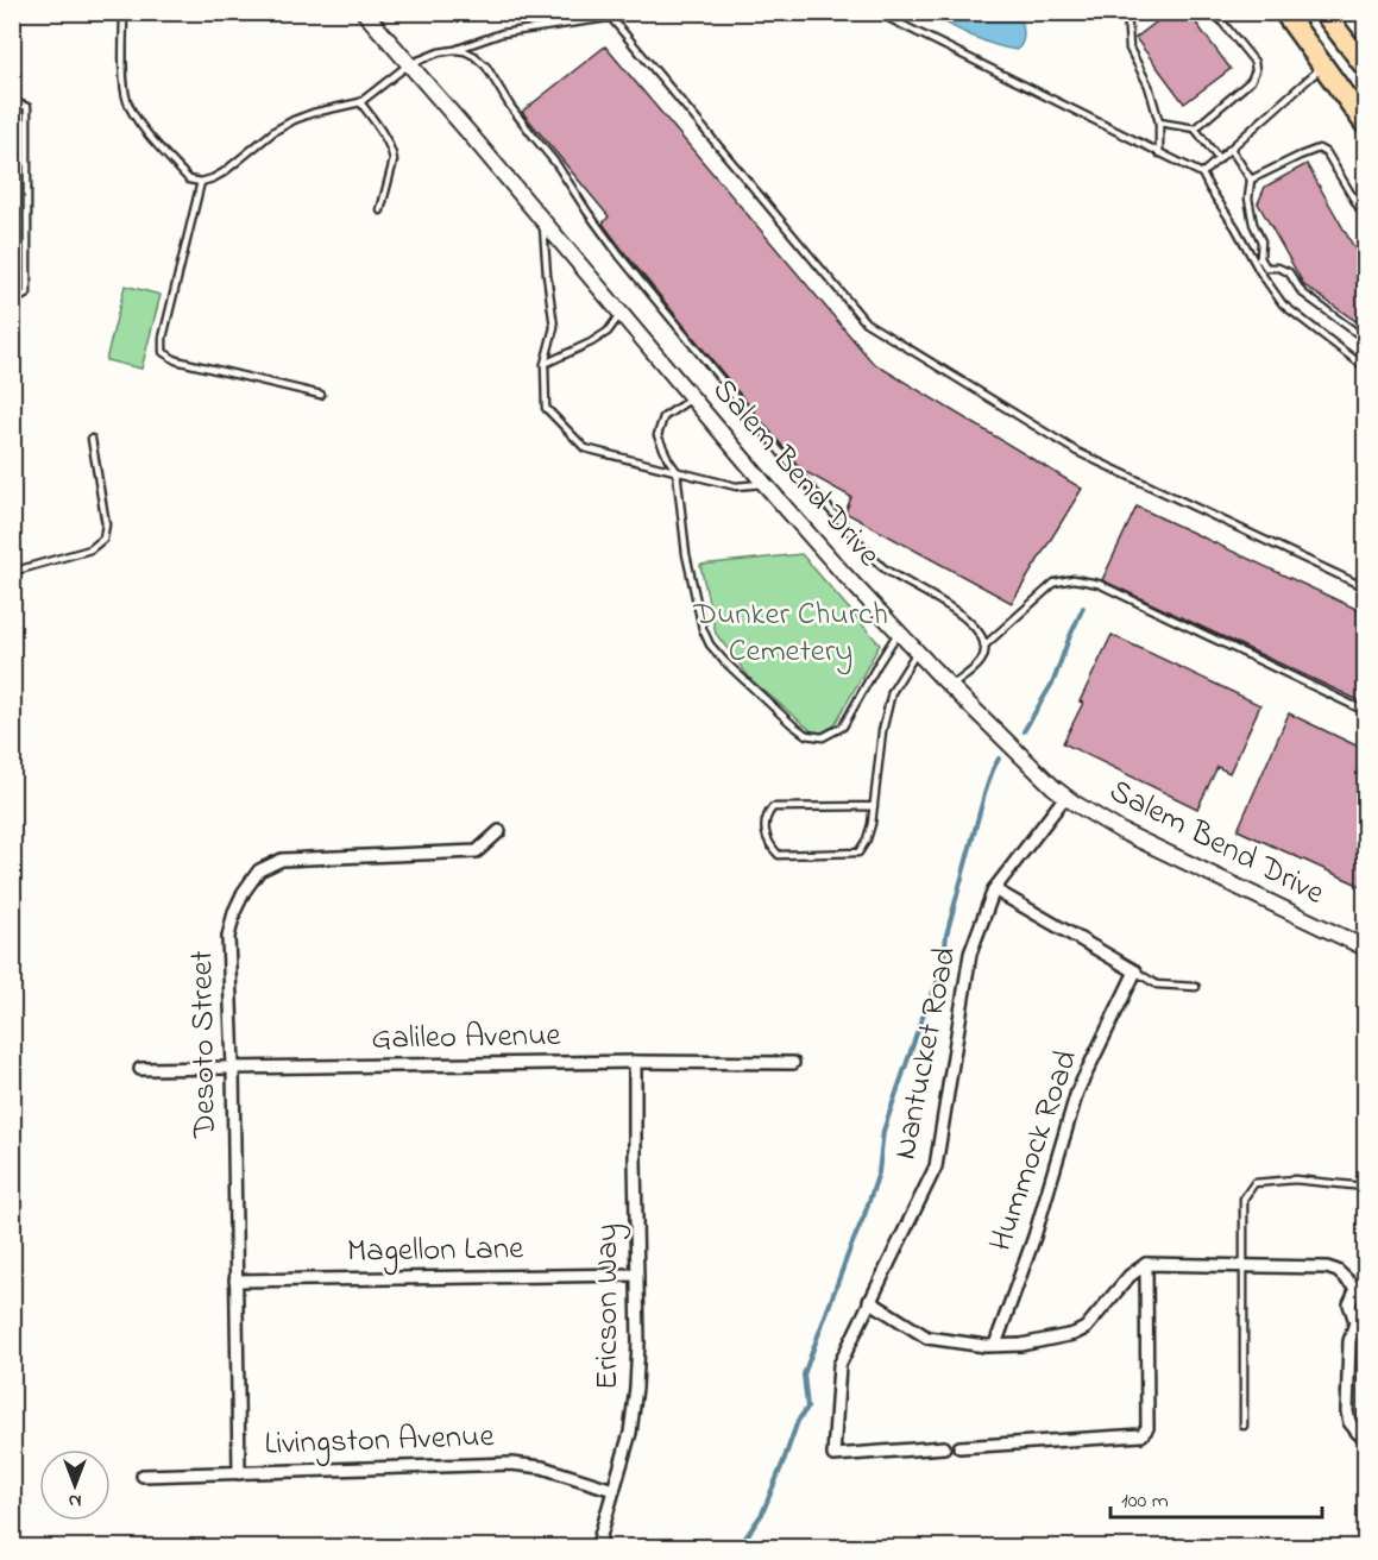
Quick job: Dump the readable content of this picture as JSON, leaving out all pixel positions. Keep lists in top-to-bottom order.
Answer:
{
  "streets": {
    "street": [
      "Salem Bend Drive",
      "Galileo Avenue",
      "Desoto Street",
      "Nantucket Road",
      "Hummock Road",
      "Magellon Lane",
      "Ericson Way",
      "Livingston Avenue"
    ]
  },
  "crossings": [
    ["Salem Bend Drive", "Nantucket Road"],
    ["Galileo Avenue", "Desoto Street"],
    ["Galileo Avenue", "Ericson Way"],
    ["Desoto Street", "Magellon Lane"],
    ["Desoto Street", "Livingston Avenue"],
    ["Magellon Lane", "Ericson Way"],
    ["Ericson Way", "Livingston Avenue"]
  ],
  "parks": ["Dunker Church Cemetery"],
  "scale_bar": "100 m",
  "north": "bottom"
}
